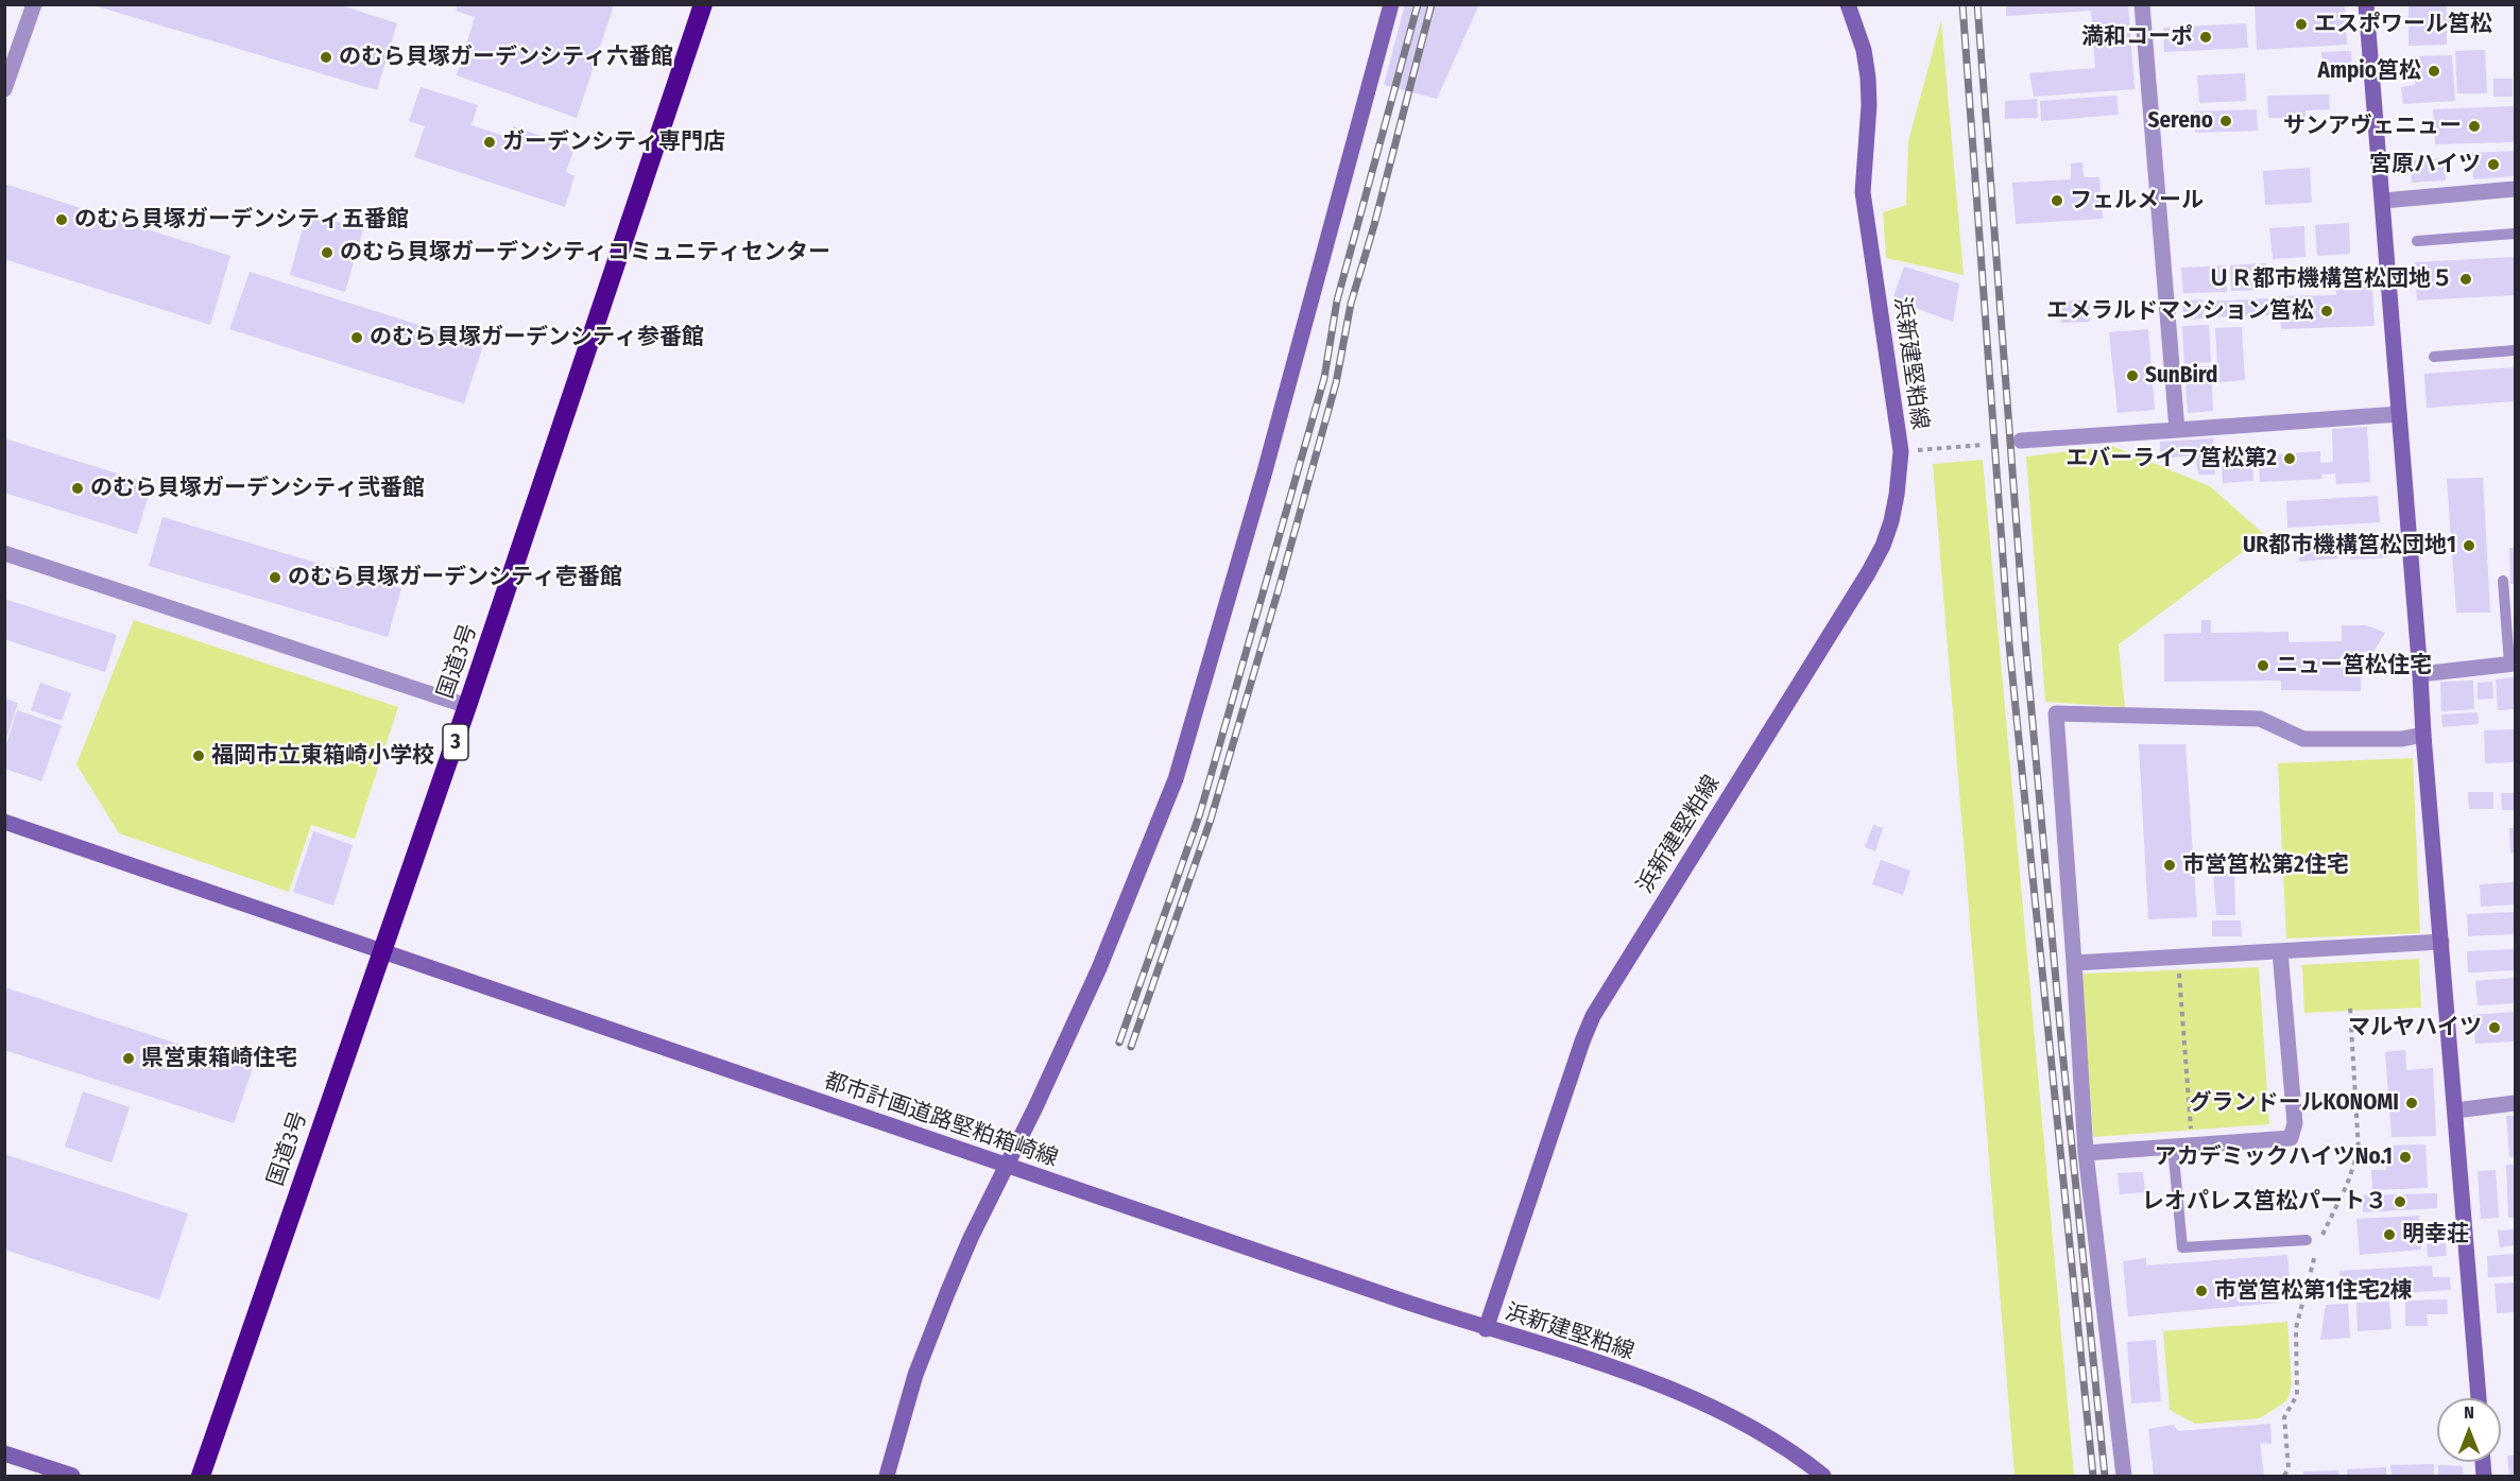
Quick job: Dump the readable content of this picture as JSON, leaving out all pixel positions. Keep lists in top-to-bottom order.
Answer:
{
  "streets": {
    "highway": ["国道3号", "3"],
    "street": ["浜新建堅粕線", "都市計画道路堅粕箱崎線"]
  },
  "crossings": [
    ["浜新建堅粕線", "都市計画道路堅粕箱崎線"],
    ["国道3号", "都市計画道路堅粕箱崎線"]
  ],
  "places": [
    "エスポワール筥松",
    "満和コーポ",
    "のむら貝塚ガーデンシティ六番館",
    "Ampio筥松",
    "Sereno",
    "サンアヴェニュー",
    "ガーデンシティ専門店",
    "宮原ハイツ",
    "フェルメール",
    "のむら貝塚ガーデンシティ五番館",
    "のむら貝塚ガーデンシティコミュニティセンター",
    "ＵＲ都市機構筥松団地５",
    "エメラルドマンション筥松",
    "のむら貝塚ガーデンシティ参番館",
    "SunBird",
    "エバーライフ筥松第2",
    "のむら貝塚ガーデンシティ弐番館",
    "UR都市機構筥松団地1",
    "のむら貝塚ガーデンシティ壱番館",
    "ニュー筥松住宅",
    "福岡市立東箱崎小学校",
    "市営筥松第2住宅",
    "マルヤハイツ",
    "県営東箱崎住宅",
    "グランドールKONOMI",
    "アカデミックハイツNo.1",
    "レオパレス筥松パート３",
    "明幸荘",
    "市営筥松第1住宅2棟"
  ],
  "north": "top"
}
